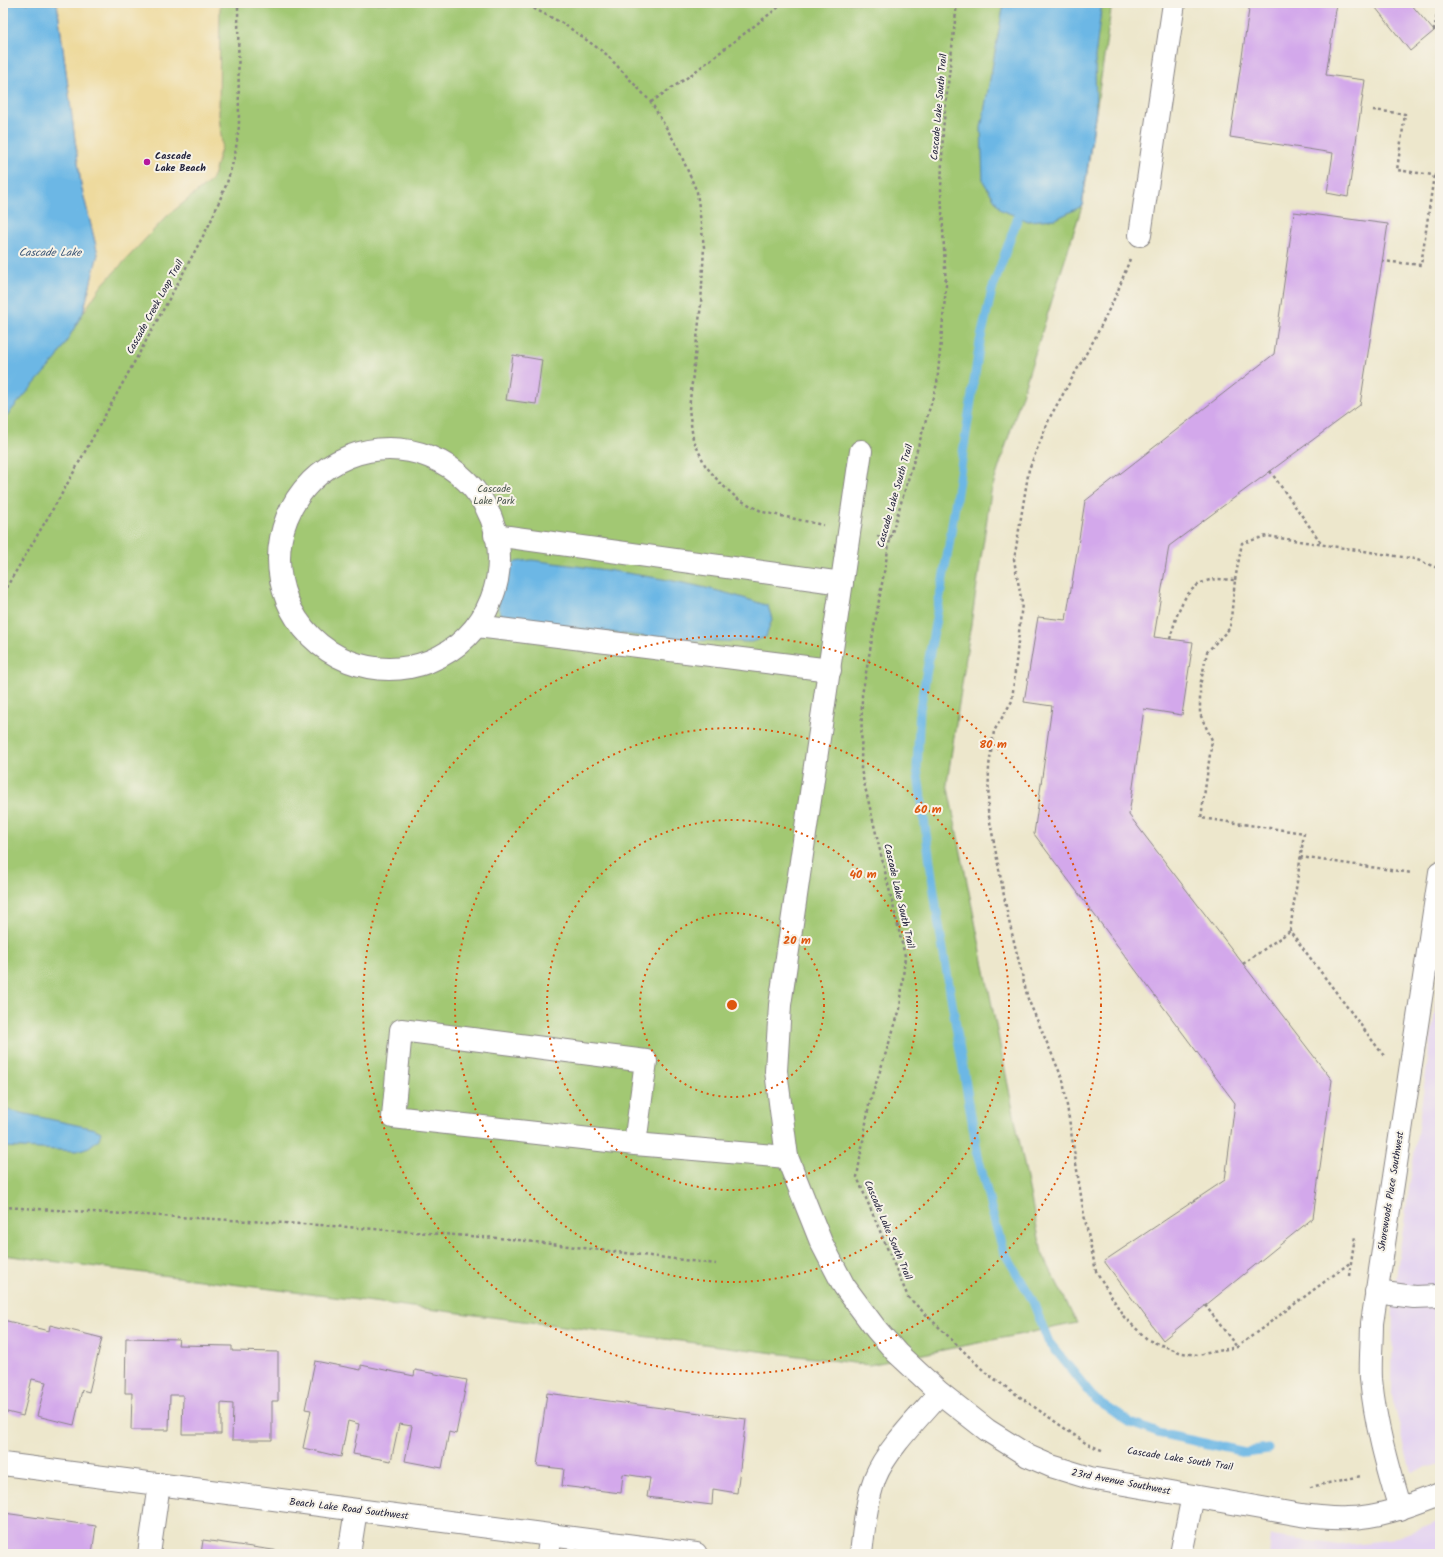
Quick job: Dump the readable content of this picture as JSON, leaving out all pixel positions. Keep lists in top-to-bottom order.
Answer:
{
  "streets": {
    "street": ["Shorewoods Place Southwest", "23rd Avenue Southwest", "Beach Lake Road Southwest"],
    "path": ["Cascade Lake South Trail", "Cascade Creek Loop Trail"]
  },
  "crossings": [
    ["Shorewoods Place Southwest", "23rd Avenue Southwest"]
  ],
  "water": ["Cascade Lake"],
  "parks": ["Cascade Lake Park"],
  "places": ["Cascade Lake Beach"],
  "rings": [
    "80 m",
    "60 m",
    "40 m",
    "20 m"
  ]
}
